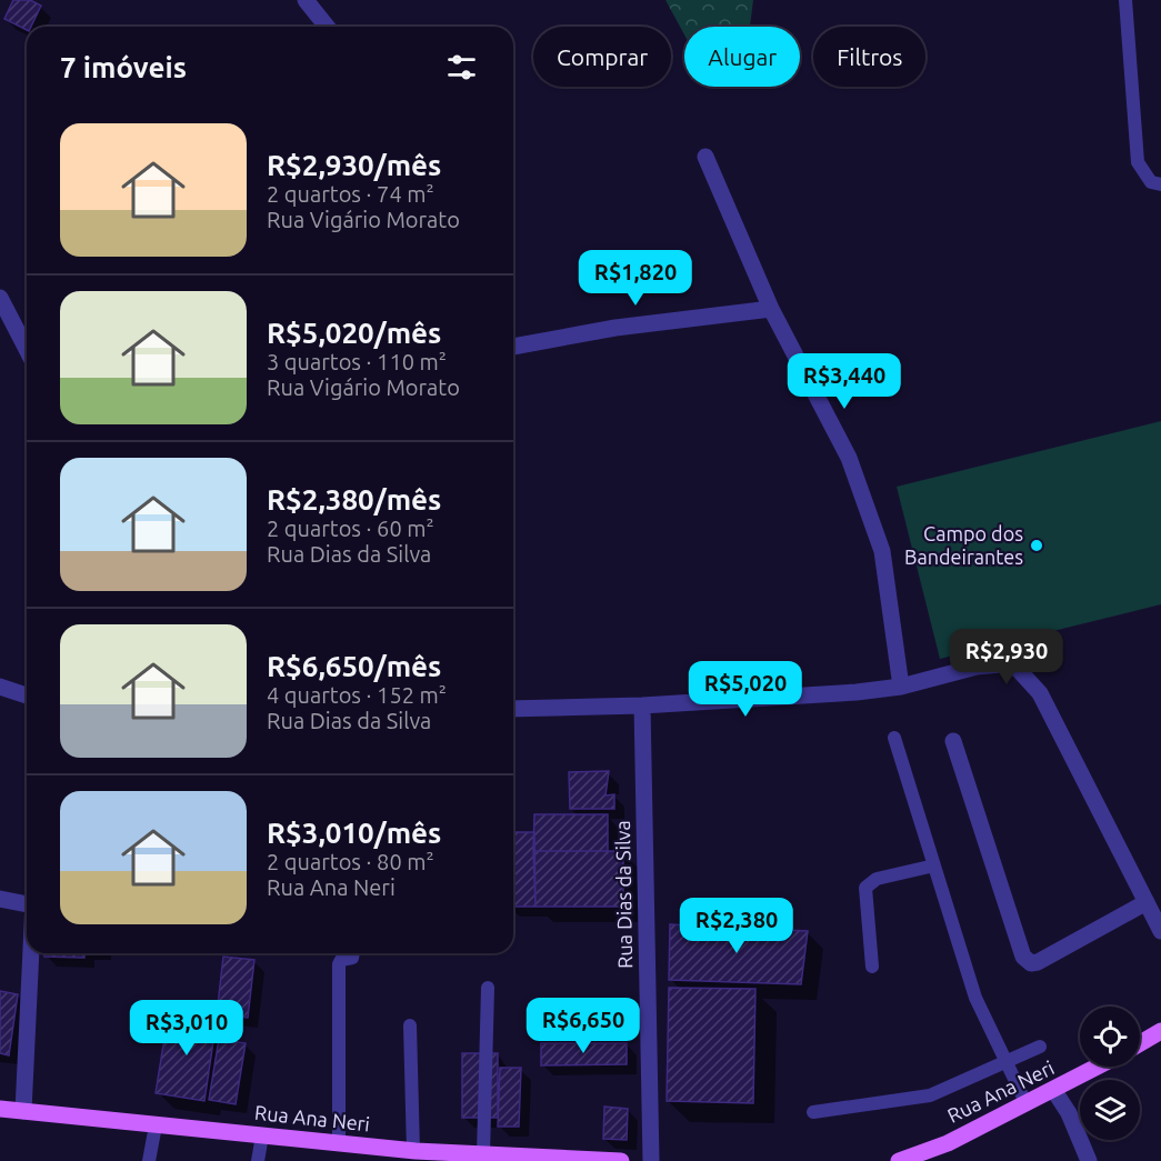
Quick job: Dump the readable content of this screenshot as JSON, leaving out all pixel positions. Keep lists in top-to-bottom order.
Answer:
{
  "streets": {
    "main road": ["Rua Ana Neri"],
    "street": ["Rua Dias da Silva"]
  },
  "places": ["Campo dos Bandeirantes"],
  "page": {
    "chip": ["Comprar", "Alugar", "Filtros"],
    "heading": "7 imóveis",
    "list": [
      {
        "name": "R$2,930/mês",
        "note": "2 quartos · 74 m² · Rua Vigário Morato"
      },
      {
        "name": "R$5,020/mês",
        "note": "3 quartos · 110 m² · Rua Vigário Morato"
      },
      {
        "name": "R$2,380/mês",
        "note": "2 quartos · 60 m² · Rua Dias da Silva"
      },
      {
        "name": "R$6,650/mês",
        "note": "4 quartos · 152 m² · Rua Dias da Silva"
      },
      {
        "name": "R$3,010/mês",
        "note": "2 quartos · 80 m² · Rua Ana Neri"
      }
    ],
    "price": [
      "R$1,820",
      "R$3,440",
      "R$2,930",
      "R$5,020",
      "R$2,380",
      "R$6,650",
      "R$3,010"
    ]
  }
}
